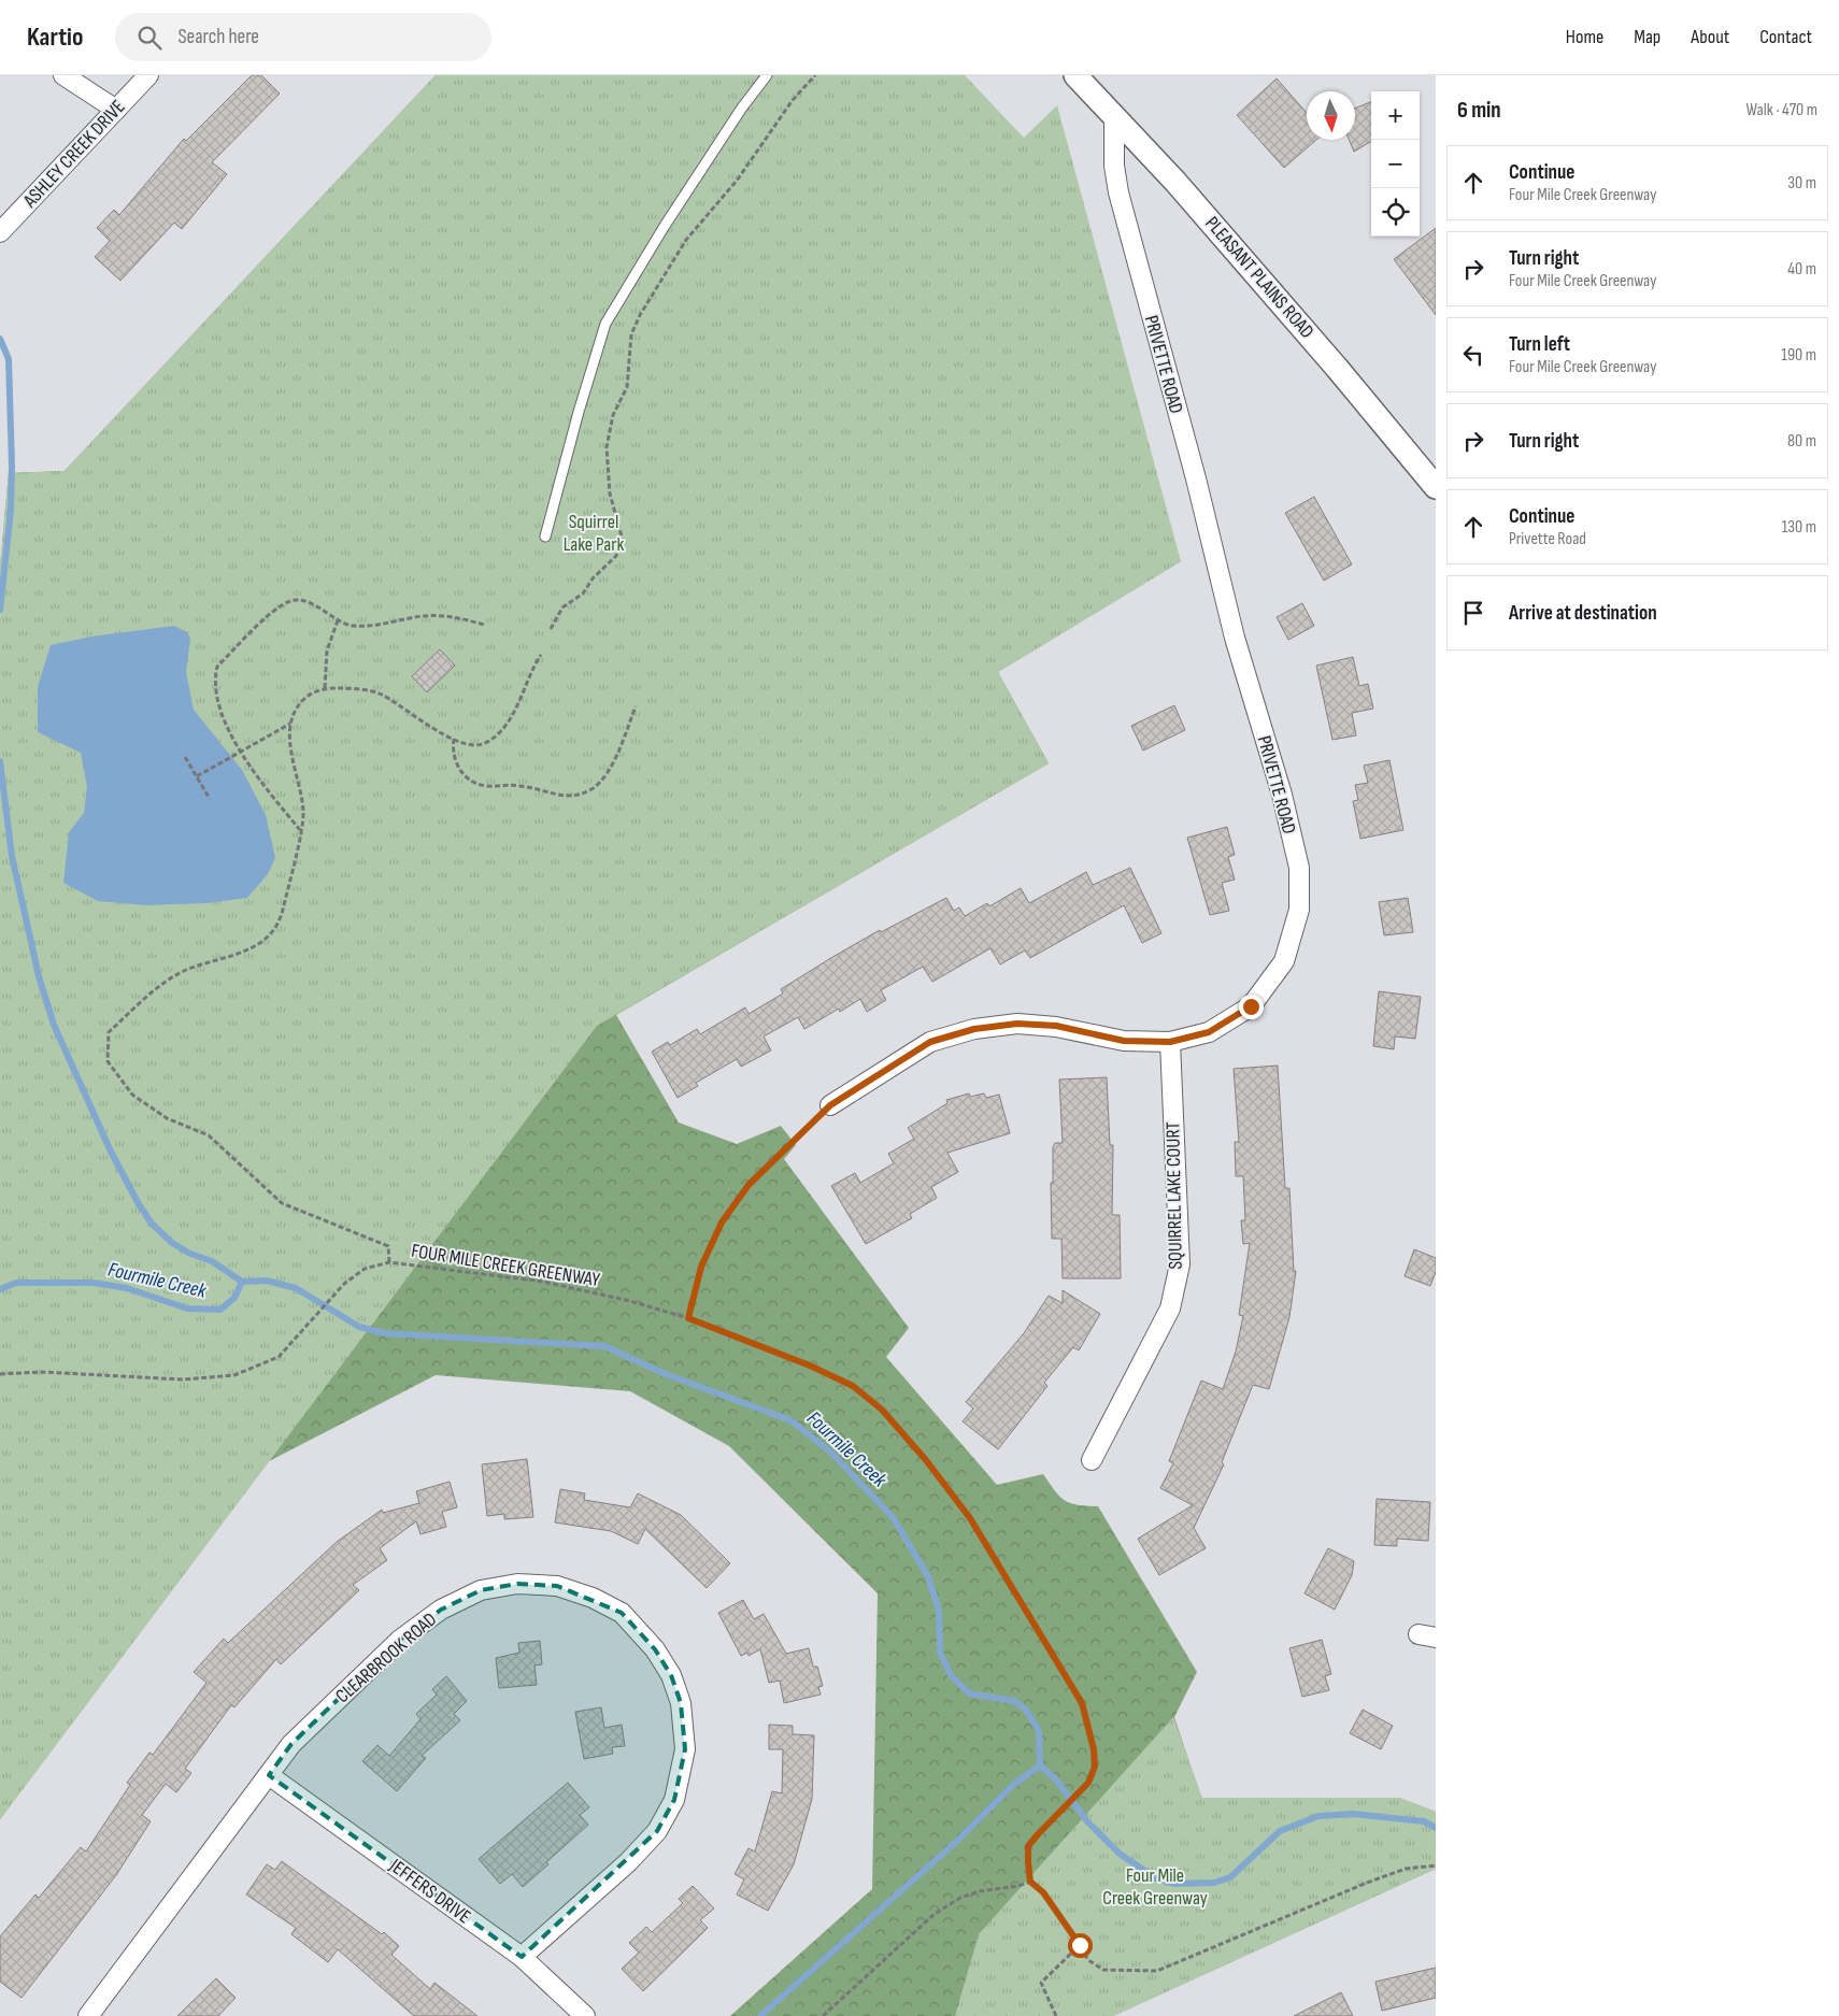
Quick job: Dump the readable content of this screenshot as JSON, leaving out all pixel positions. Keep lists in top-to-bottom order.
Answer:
{
  "streets": {
    "street": [
      "ASHLEY CREEK DRIVE",
      "PLEASANT PLAINS ROAD",
      "PRIVETTE ROAD",
      "SQUIRREL LAKE COURT",
      "CLEARBROOK ROAD",
      "JEFFERS DRIVE"
    ],
    "path": ["FOUR MILE CREEK GREENWAY"]
  },
  "crossings": [
    ["PLEASANT PLAINS ROAD", "PRIVETTE ROAD"],
    ["PRIVETTE ROAD", "SQUIRREL LAKE COURT"],
    ["CLEARBROOK ROAD", "JEFFERS DRIVE"]
  ],
  "water": ["Fourmile Creek"],
  "parks": ["Squirrel Lake Park", "Four Mile Creek Greenway"],
  "north": "bottom",
  "page": {
    "header": "Kartio",
    "search": "Search here",
    "nav": [
      "Home",
      "Map",
      "About",
      "Contact"
    ],
    "heading": ["6 min", "Walk · 470 m"],
    "map_buttons": ["+", "−"],
    "list": [
      ["Continue", "Four Mile Creek Greenway", "30 m"],
      ["Turn right", "Four Mile Creek Greenway", "40 m"],
      ["Turn left", "Four Mile Creek Greenway", "190 m"],
      ["Turn right", "80 m"],
      ["Continue", "Privette Road", "130 m"],
      "Arrive at destination"
    ]
  }
}
